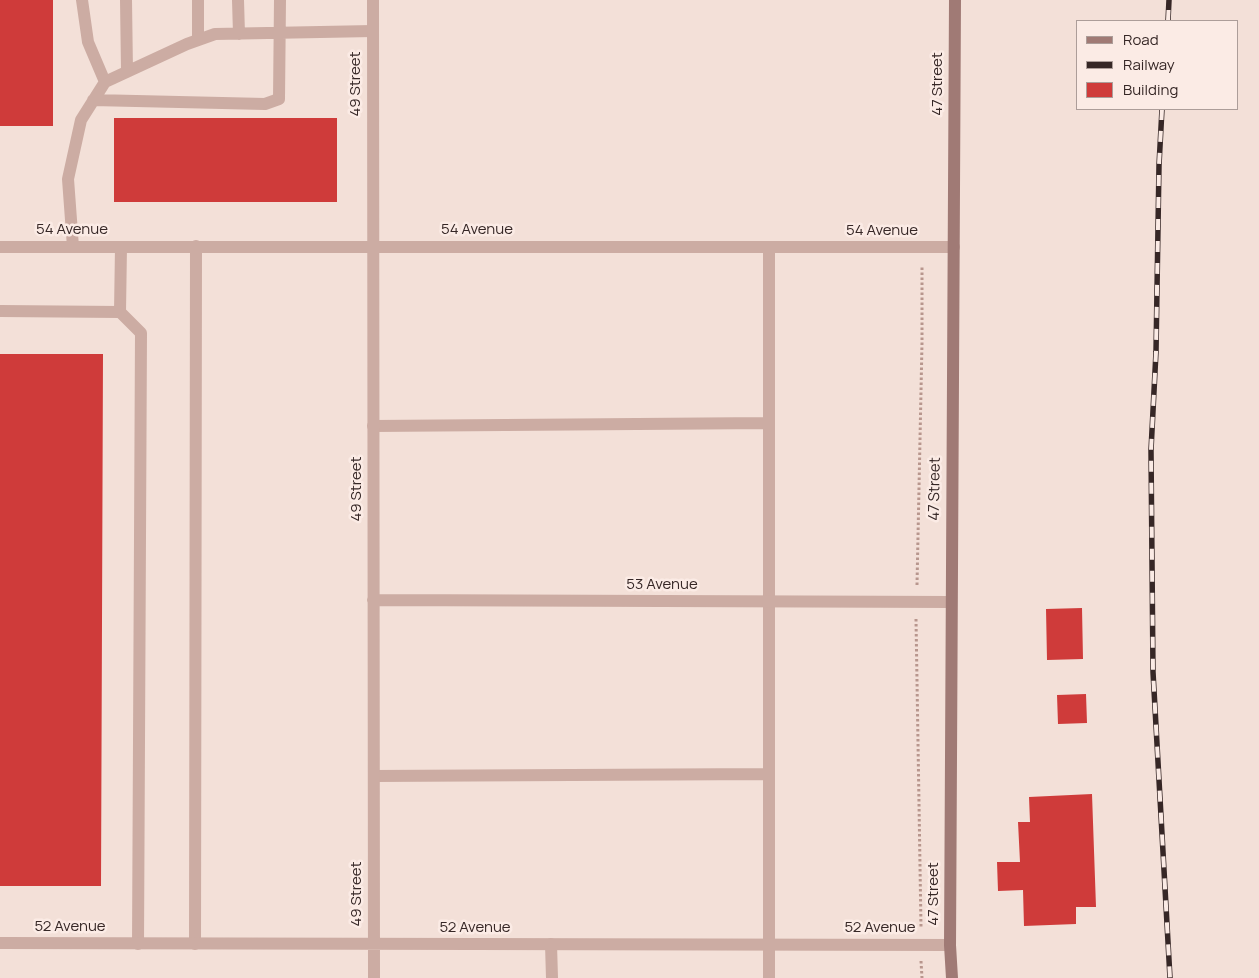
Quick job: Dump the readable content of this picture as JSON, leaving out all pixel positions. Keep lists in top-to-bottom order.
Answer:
{
  "streets": {
    "street": [
      "49 Street",
      "47 Street",
      "54 Avenue",
      "53 Avenue",
      "52 Avenue"
    ]
  },
  "crossings": [
    ["49 Street", "54 Avenue"],
    ["49 Street", "53 Avenue"],
    ["49 Street", "52 Avenue"],
    ["47 Street", "54 Avenue"],
    ["47 Street", "53 Avenue"],
    ["47 Street", "52 Avenue"]
  ],
  "legend": ["Road", "Railway", "Building"]
}
